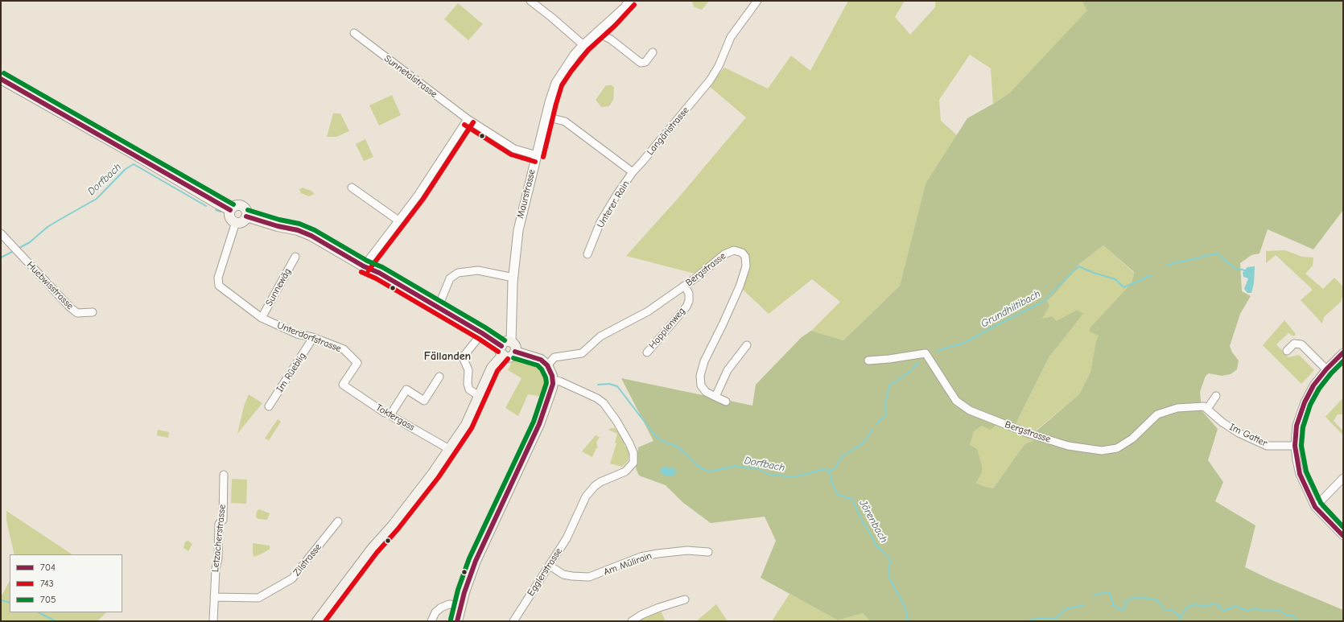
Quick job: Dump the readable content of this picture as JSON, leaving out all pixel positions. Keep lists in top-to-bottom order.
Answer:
{
  "streets": {
    "street": [
      "Sunnetalstrasse",
      "Langäristrasse",
      "Maurstrasse",
      "Unterer Rain",
      "Bergstrasse",
      "Huebwisstrasse",
      "Sunnewäg",
      "Hopplenweg",
      "Unterdorfstrasse",
      "Im Rüeblig",
      "Toktergass",
      "Im Gatter",
      "Letzacherstrasse",
      "Zilstrasse",
      "Am Mülirain",
      "Egglerstrasse"
    ]
  },
  "crossings": [
    ["Sunnetalstrasse", "Maurstrasse"],
    ["Langäristrasse", "Unterer Rain"],
    ["Bergstrasse", "Hopplenweg"],
    ["Bergstrasse", "Im Gatter"],
    ["Sunnewäg", "Unterdorfstrasse"],
    ["Unterdorfstrasse", "Im Rüeblig"],
    ["Unterdorfstrasse", "Toktergass"],
    ["Letzacherstrasse", "Zilstrasse"],
    ["Am Mülirain", "Egglerstrasse"]
  ],
  "districts": ["Fällanden"],
  "water": ["Dorfbach", "Grundhiltibach", "Jörenbach"],
  "lines": ["transit line 743", "transit line 705", "transit line 704"],
  "legend": ["704", "743", "705"]
}
